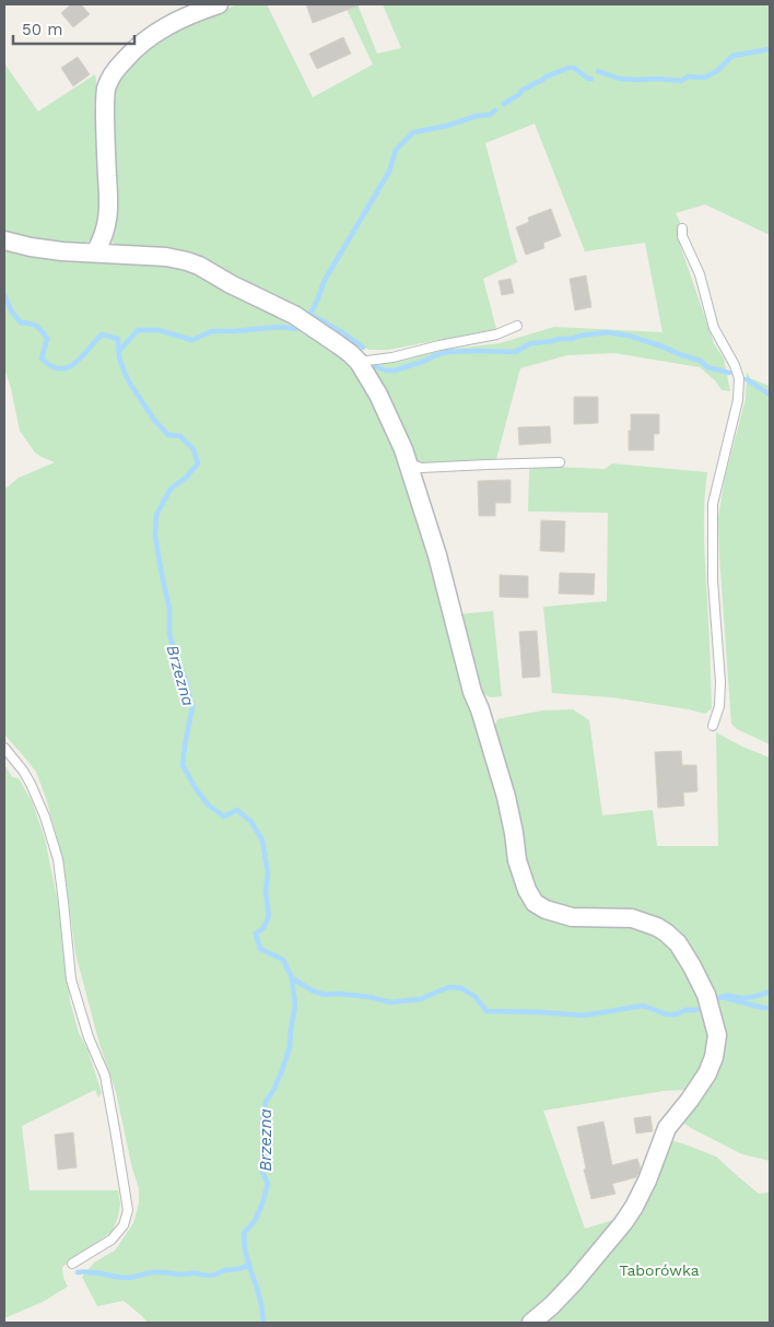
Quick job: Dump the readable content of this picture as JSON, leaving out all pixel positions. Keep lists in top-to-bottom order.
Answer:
{
  "water": ["Brzezna"],
  "parks": ["Taborówka"],
  "scale_bar": "50 m"
}
